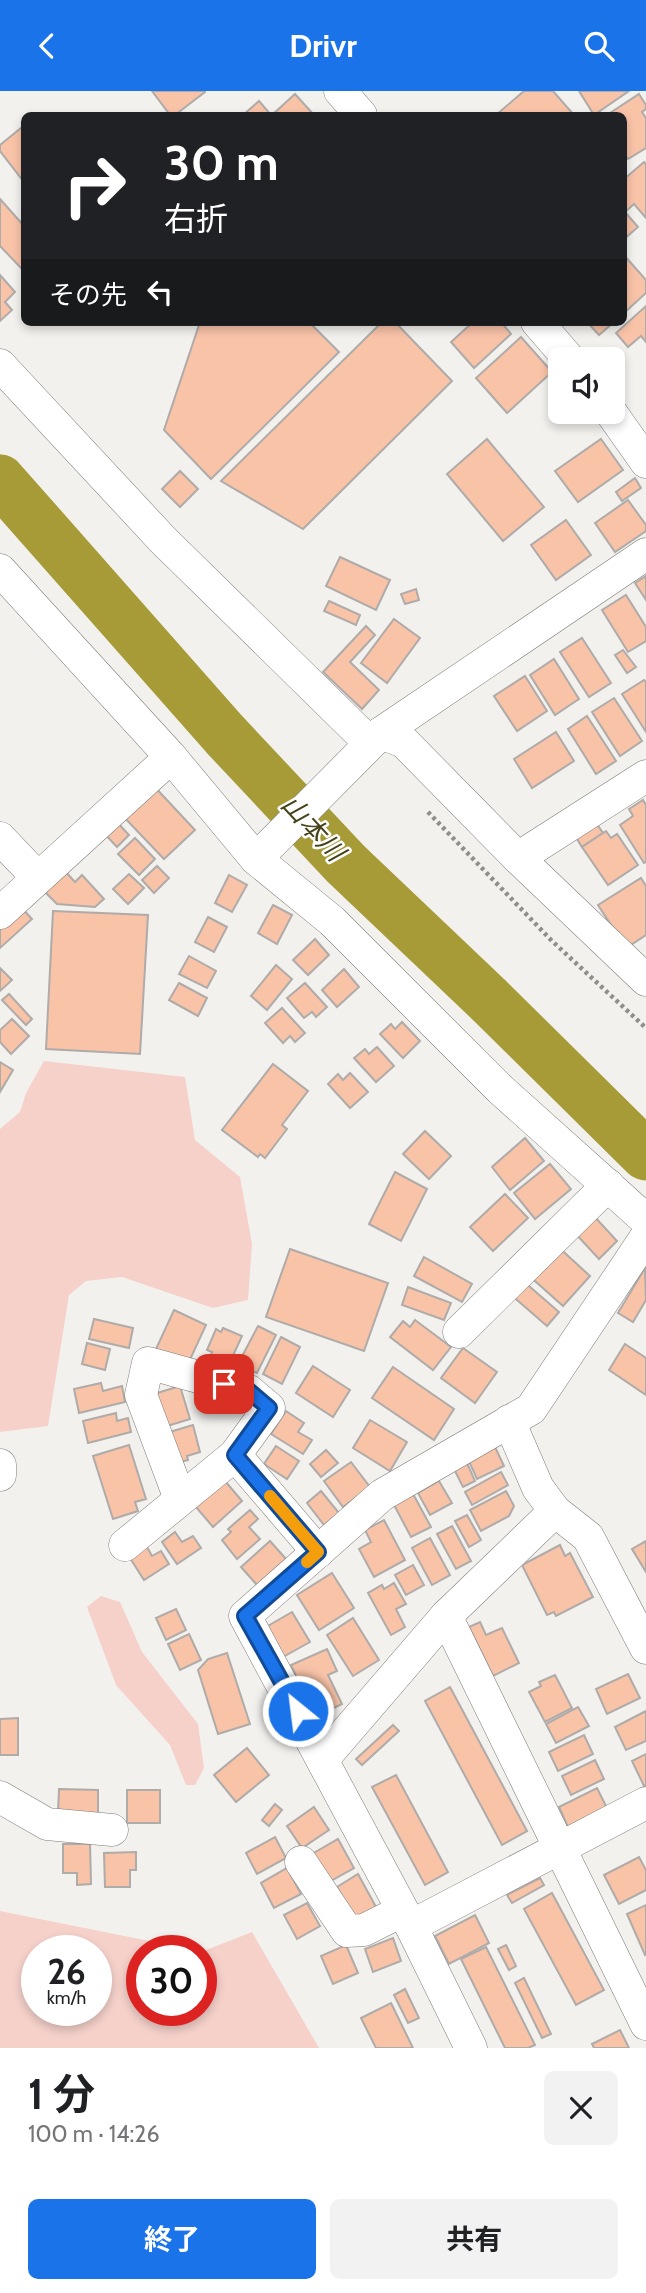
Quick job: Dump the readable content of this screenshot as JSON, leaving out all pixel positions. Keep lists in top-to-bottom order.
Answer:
{
  "water": ["山本川"],
  "page": {
    "header": "Drivr",
    "turn": ["30 m", "右折"],
    "then": "その先",
    "speed": "26 km/h",
    "limit": "30",
    "heading": ["1 分", "100 m · 14:26"],
    "buttons": ["終了", "共有"]
  }
}
